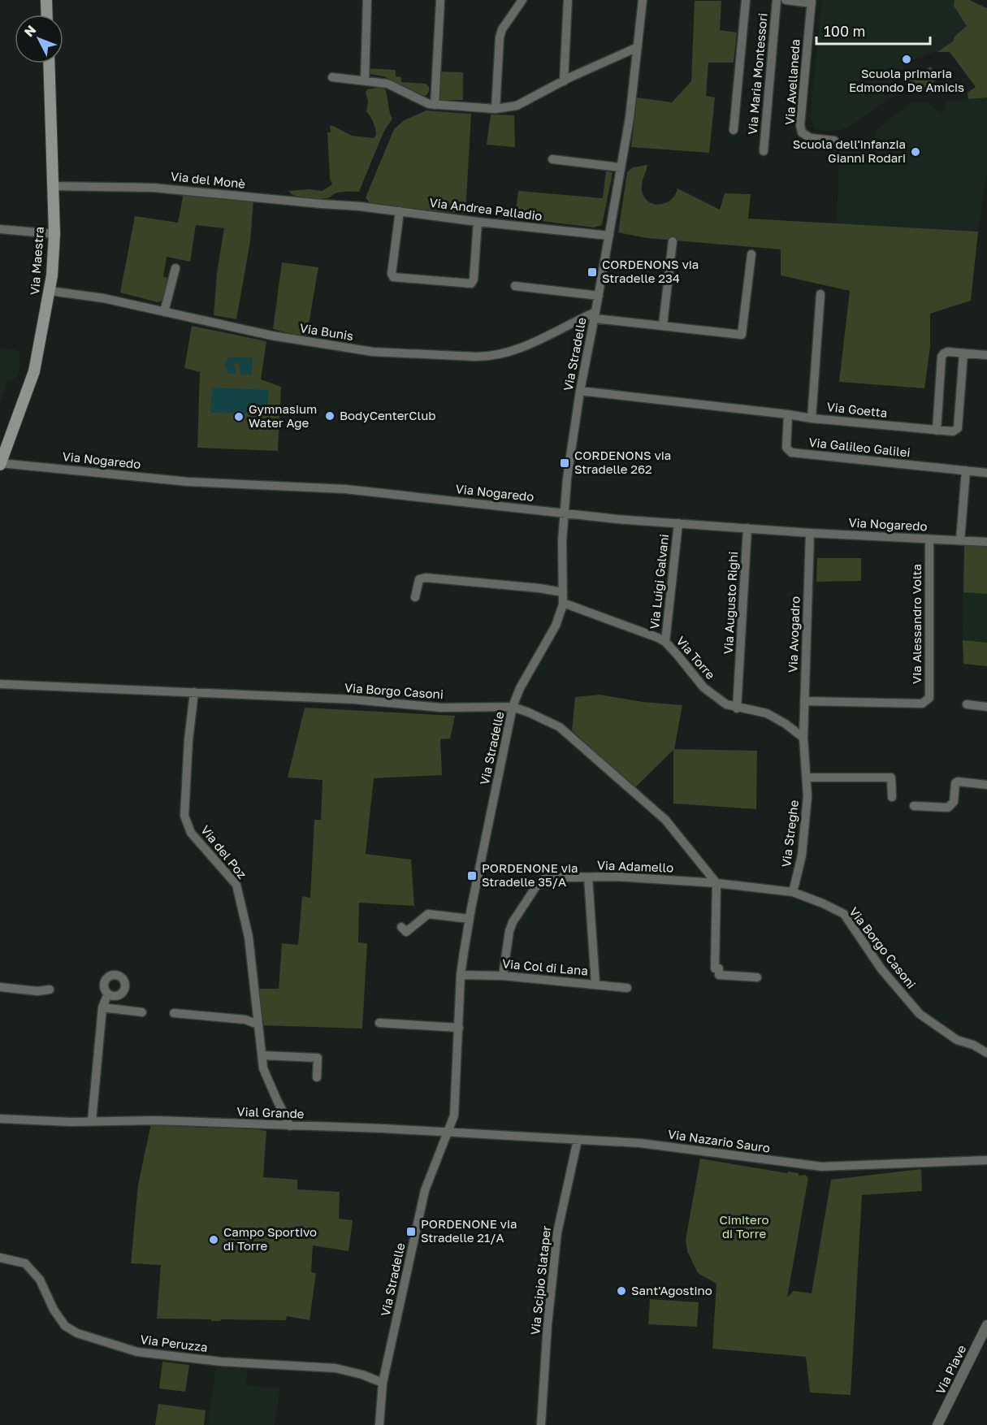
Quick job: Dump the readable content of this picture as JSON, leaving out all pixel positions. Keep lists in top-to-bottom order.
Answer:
{
  "streets": {
    "main road": ["Via Maestra"],
    "street": [
      "Via Maria Montessori",
      "Via Avellaneda",
      "Via del Monè",
      "Via Andrea Palladio",
      "Via Bunis",
      "Via Stradelle",
      "Via Goetta",
      "Via Galileo Galilei",
      "Via Nogaredo",
      "Via Luigi Galvani",
      "Via Augusto Righi",
      "Via Alessandro Volta",
      "Via Avogadro",
      "Via Torre",
      "Via Borgo Casoni",
      "Via Streghe",
      "Via del Poz",
      "Via Adamello",
      "Via Col di Lana",
      "Vial Grande",
      "Via Nazario Sauro",
      "Via Scipio Slataper",
      "Via Peruzza",
      "Via Piave"
    ]
  },
  "crossings": [
    ["Via del Monè", "Via Andrea Palladio"],
    ["Via del Monè", "Via Maestra"],
    ["Via Andrea Palladio", "Via Stradelle"],
    ["Via Maestra", "Via Bunis"],
    ["Via Maestra", "Via Nogaredo"],
    ["Via Bunis", "Via Stradelle"],
    ["Via Stradelle", "Via Galileo Galilei"],
    ["Via Stradelle", "Via Nogaredo"],
    ["Via Stradelle", "Via Torre"],
    ["Via Stradelle", "Via Borgo Casoni"],
    ["Via Stradelle", "Via Col di Lana"],
    ["Via Stradelle", "Vial Grande"],
    ["Via Stradelle", "Via Nazario Sauro"],
    ["Via Stradelle", "Via Peruzza"],
    ["Via Goetta", "Via Galileo Galilei"],
    ["Via Nogaredo", "Via Luigi Galvani"],
    ["Via Nogaredo", "Via Augusto Righi"],
    ["Via Nogaredo", "Via Alessandro Volta"],
    ["Via Nogaredo", "Via Avogadro"],
    ["Via Luigi Galvani", "Via Torre"],
    ["Via Augusto Righi", "Via Torre"],
    ["Via Alessandro Volta", "Via Avogadro"],
    ["Via Avogadro", "Via Torre"],
    ["Via Avogadro", "Via Streghe"],
    ["Via Torre", "Via Streghe"],
    ["Via Borgo Casoni", "Via Streghe"],
    ["Via Borgo Casoni", "Via del Poz"],
    ["Via Borgo Casoni", "Via Adamello"],
    ["Via del Poz", "Vial Grande"],
    ["Via Adamello", "Via Col di Lana"],
    ["Vial Grande", "Via Nazario Sauro"],
    ["Via Nazario Sauro", "Via Scipio Slataper"]
  ],
  "parks": ["Cimitero di Torre"],
  "places": {
    "other": [
      "Scuola primaria Edmondo De Amicis",
      "Scuola dell'infanzia Gianni Rodari",
      "BodyCenterClub",
      "Gymnasium Water Age",
      "Campo Sportivo di Torre",
      "Sant'Agostino"
    ],
    "transit": [
      "CORDENONS via Stradelle 234",
      "CORDENONS via Stradelle 262",
      "PORDENONE via Stradelle 35/A",
      "PORDENONE via Stradelle 21/A"
    ]
  },
  "scale_bar": "100 m",
  "north": "top left"
}
